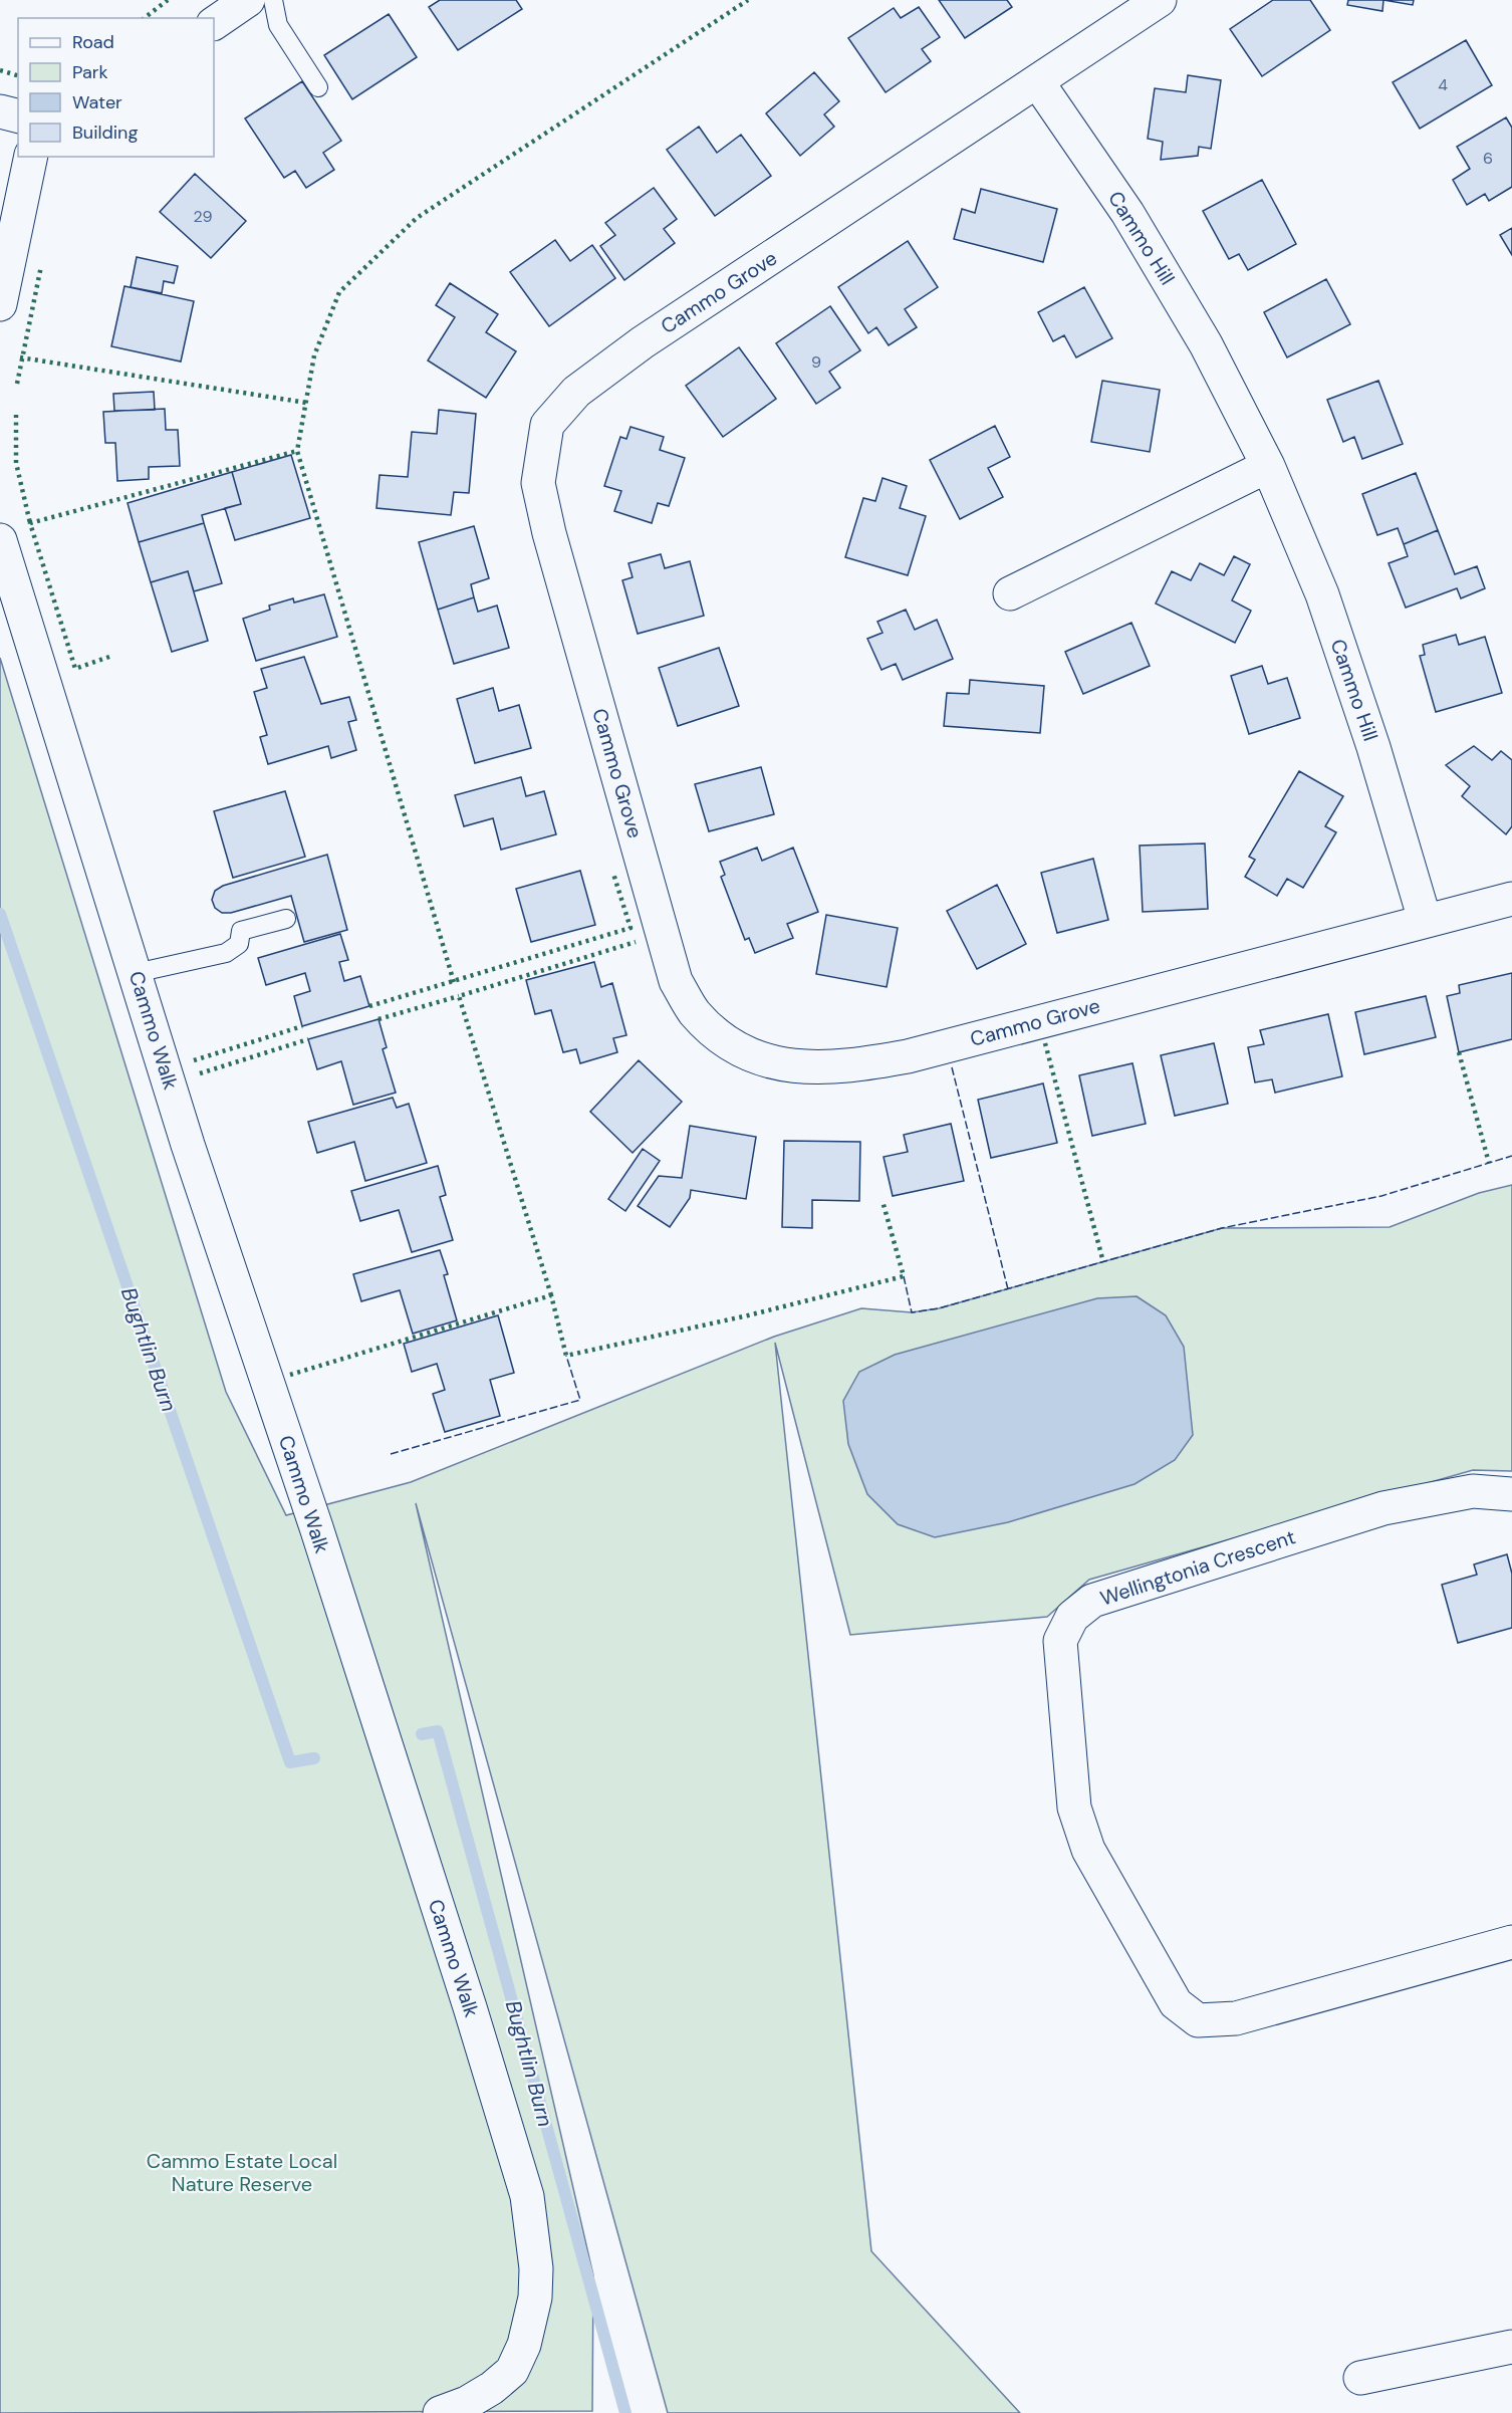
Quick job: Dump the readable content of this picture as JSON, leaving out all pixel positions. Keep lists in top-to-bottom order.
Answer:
{
  "streets": {
    "street": [
      "Cammo Hill",
      "Cammo Grove",
      "Cammo Walk",
      "Wellingtonia Crescent"
    ]
  },
  "crossings": [
    ["Cammo Hill", "Cammo Grove"]
  ],
  "water": ["Bughtlin Burn"],
  "parks": ["Cammo Estate Local Nature Reserve"],
  "house_numbers": [
    "4",
    "6",
    "29",
    "9"
  ],
  "legend": [
    "Road",
    "Park",
    "Water",
    "Building"
  ]
}
